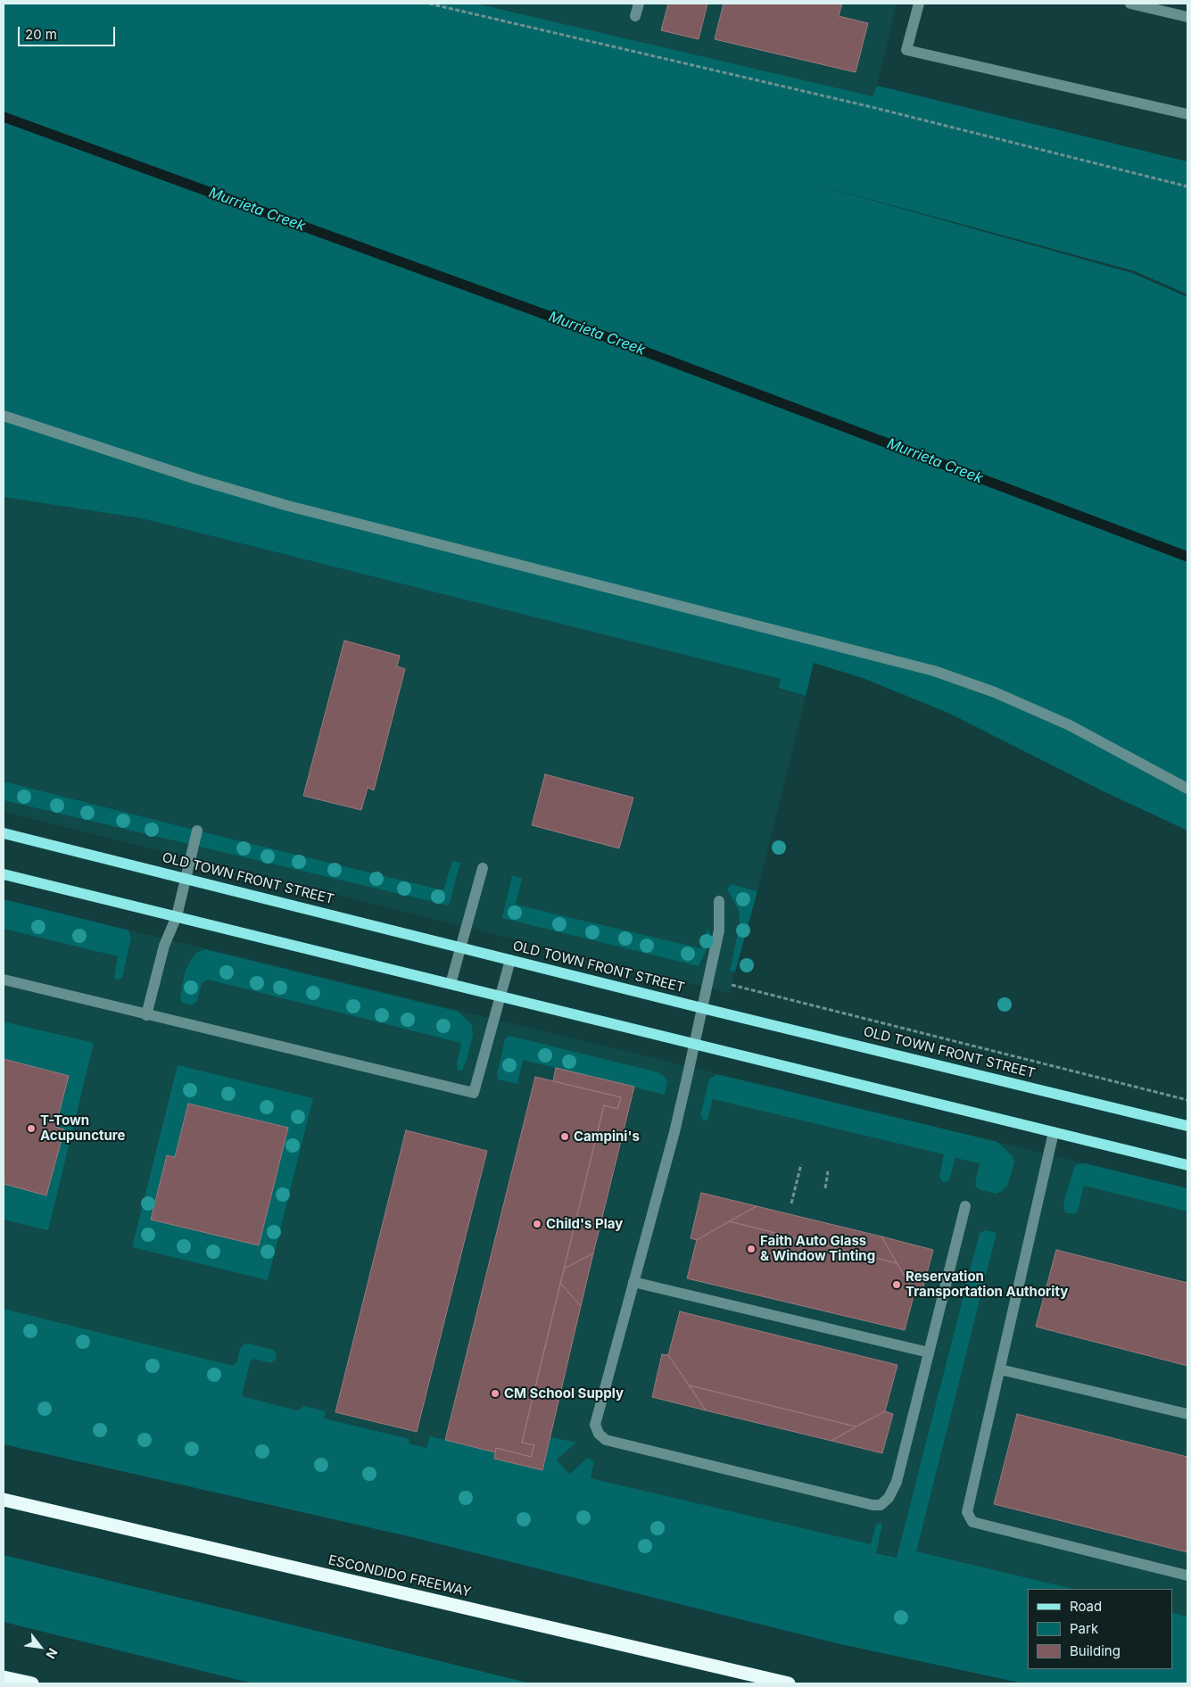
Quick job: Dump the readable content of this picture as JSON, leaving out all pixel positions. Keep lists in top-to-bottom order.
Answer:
{
  "streets": {
    "highway": ["ESCONDIDO FREEWAY"],
    "main road": ["OLD TOWN FRONT STREET"]
  },
  "water": ["Murrieta Creek"],
  "places": [
    "T-Town Acupuncture",
    "Campini's",
    "Child's Play",
    "Faith Auto Glass & Window Tinting",
    "Reservation Transportation Authority",
    "CM School Supply"
  ],
  "legend": ["Road", "Park", "Building"],
  "scale_bar": "20 m",
  "north": "bottom right"
}
